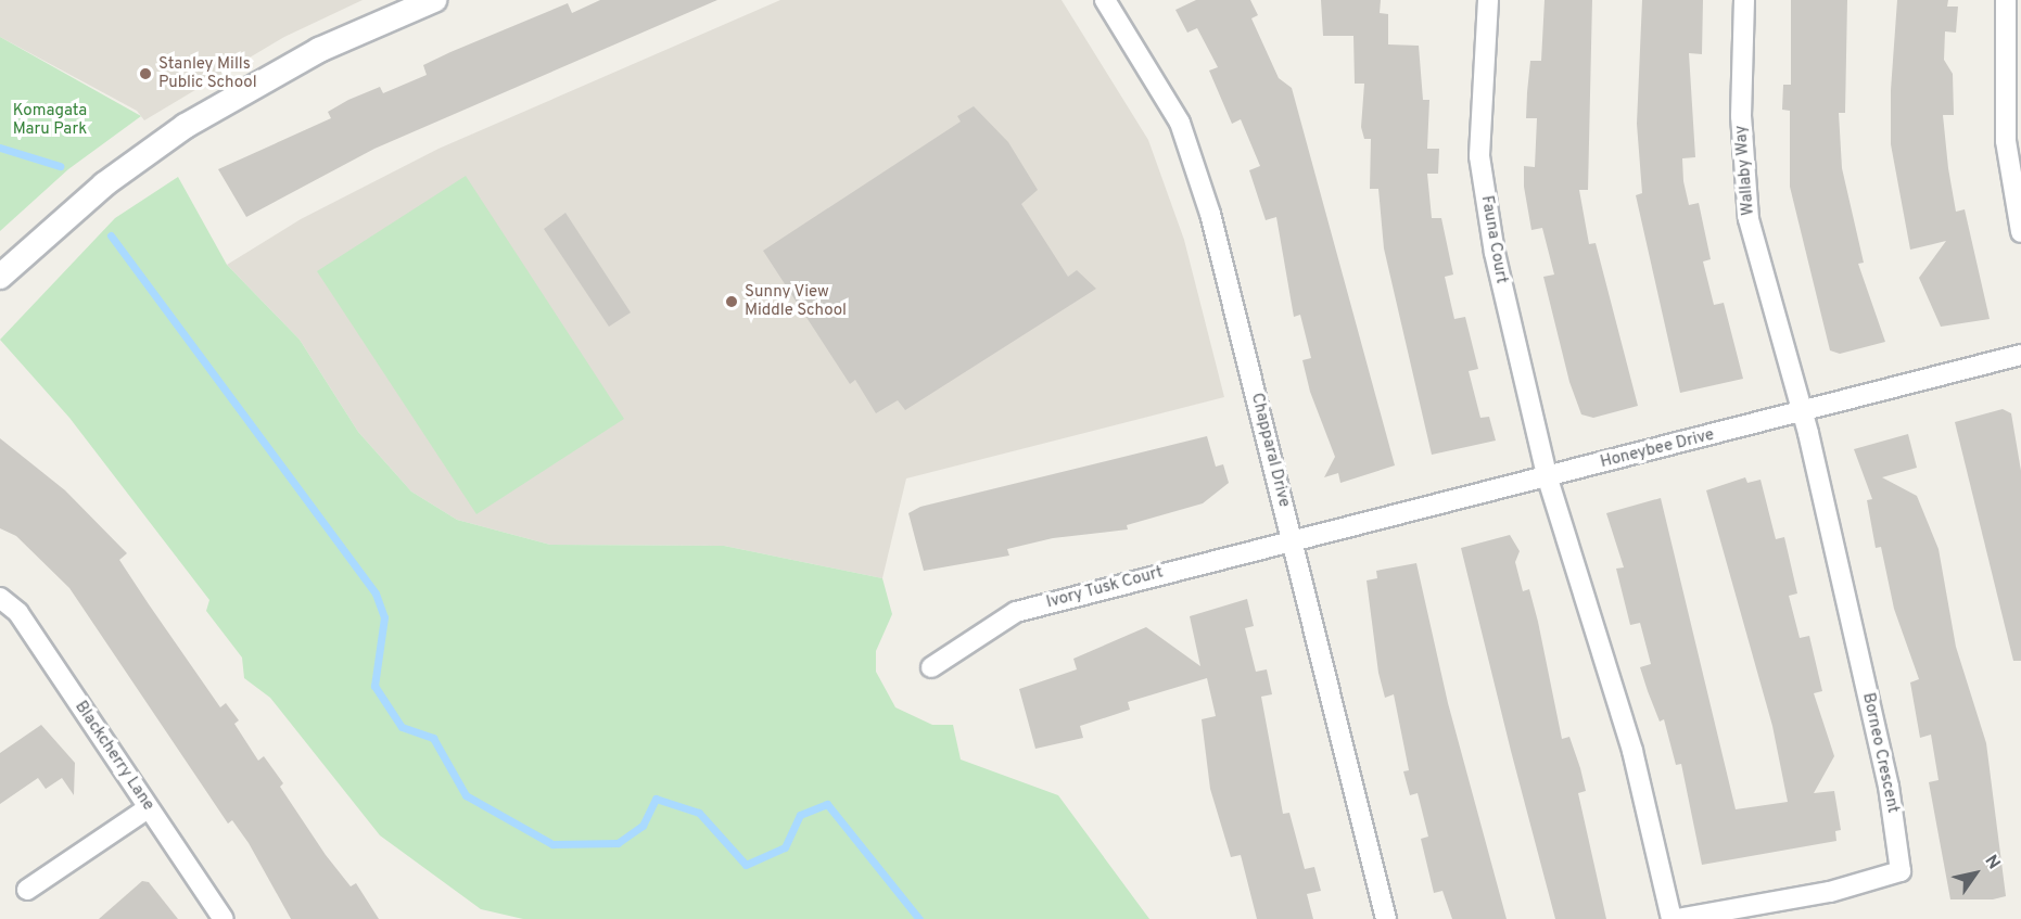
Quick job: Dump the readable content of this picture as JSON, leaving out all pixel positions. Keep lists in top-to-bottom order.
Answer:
{
  "streets": {
    "street": [
      "Wallaby Way",
      "Fauna Court",
      "Honeybee Drive",
      "Chapparal Drive",
      "Ivory Tusk Court",
      "Borneo Crescent",
      "Blackcherry Lane"
    ]
  },
  "crossings": [
    ["Wallaby Way", "Honeybee Drive"],
    ["Wallaby Way", "Borneo Crescent"],
    ["Fauna Court", "Honeybee Drive"],
    ["Honeybee Drive", "Chapparal Drive"],
    ["Honeybee Drive", "Ivory Tusk Court"],
    ["Honeybee Drive", "Borneo Crescent"],
    ["Chapparal Drive", "Ivory Tusk Court"]
  ],
  "parks": ["Komagata Maru Park"],
  "places": ["Stanley Mills Public School", "Sunny View Middle School"],
  "north": "top right"
}
